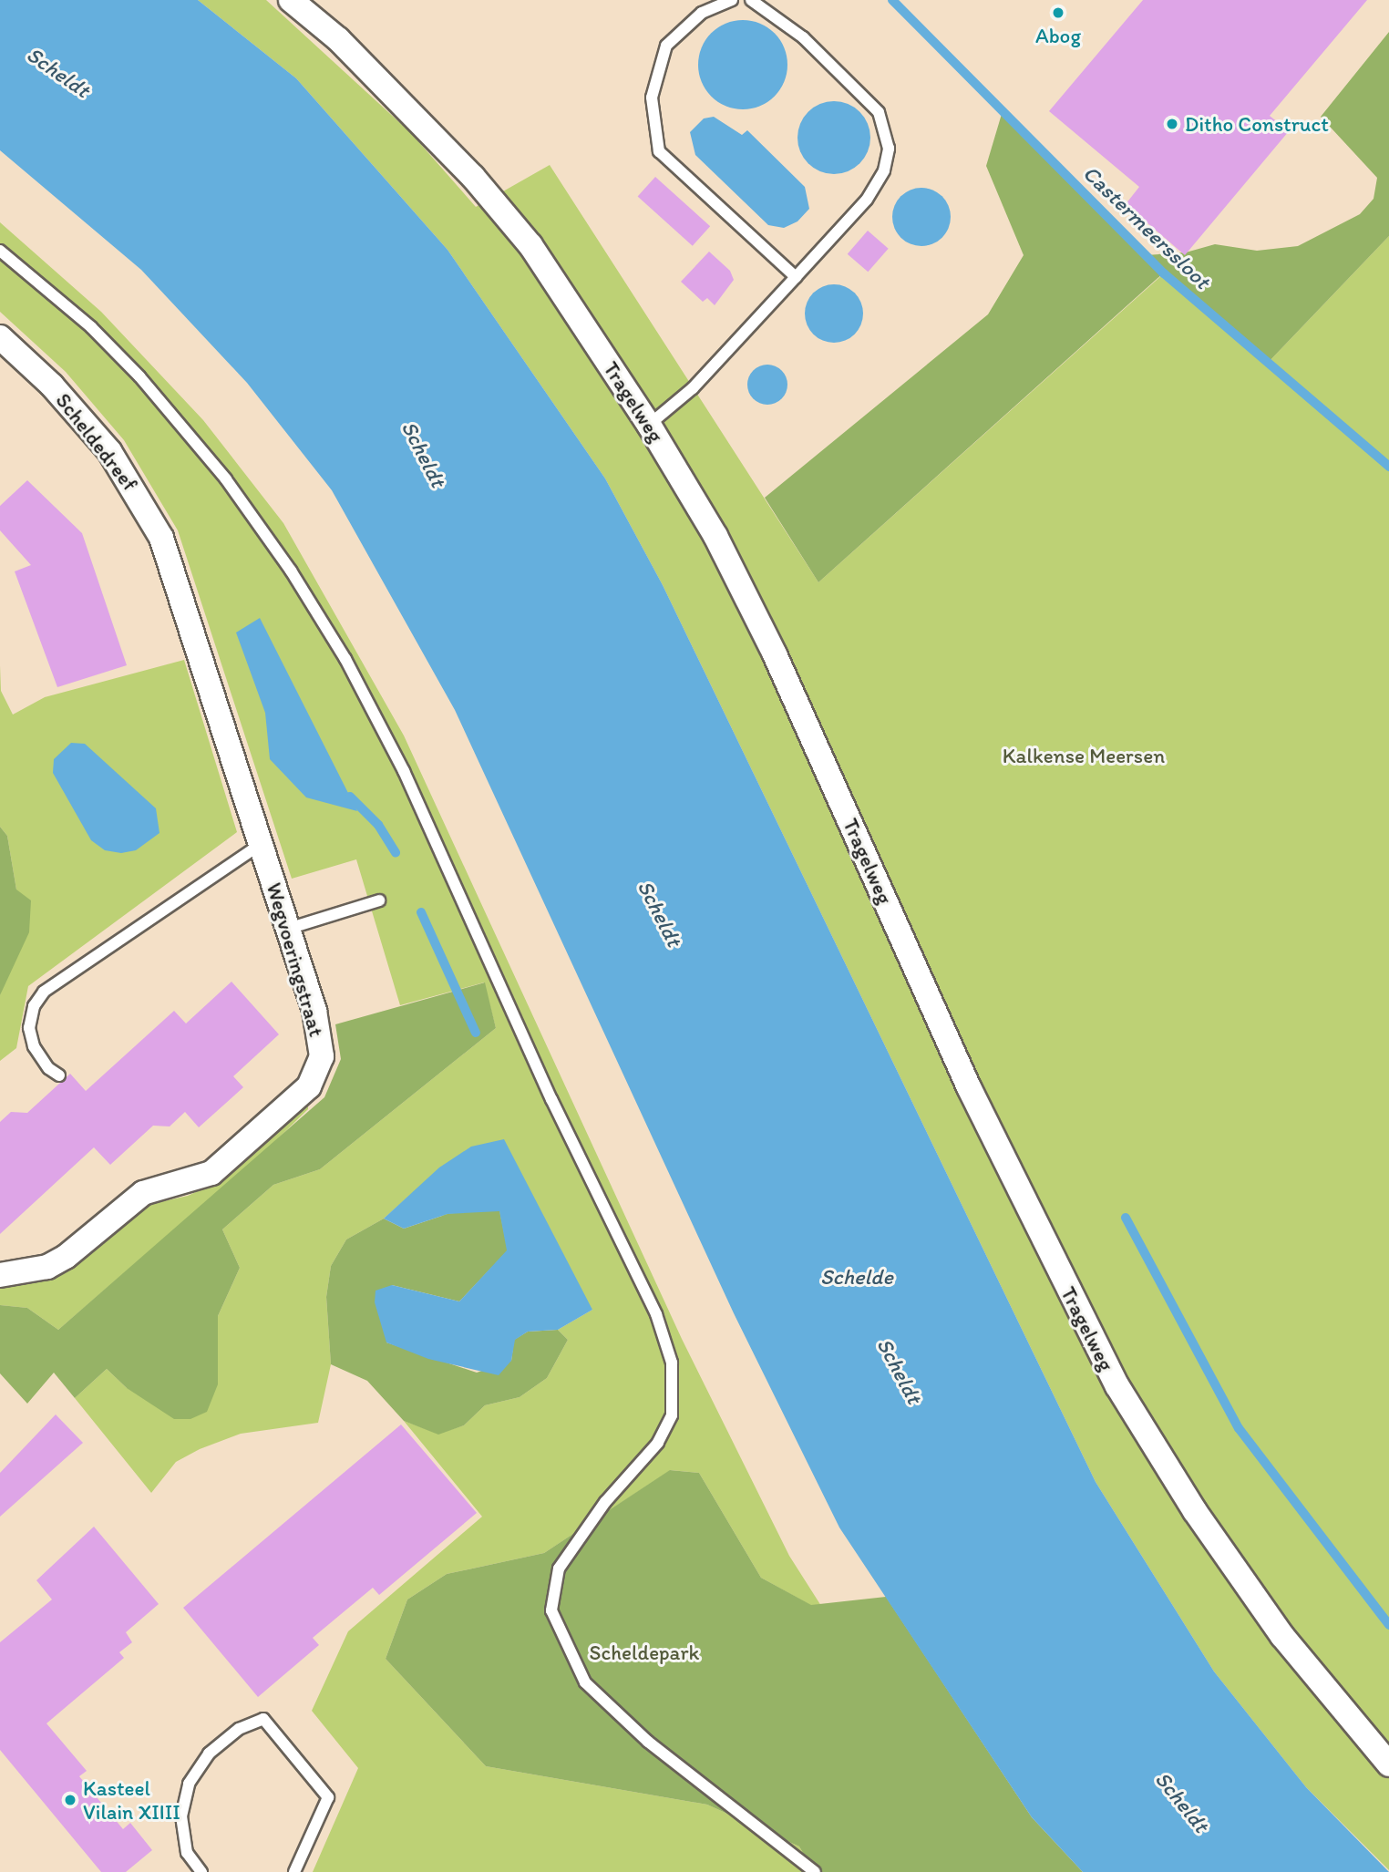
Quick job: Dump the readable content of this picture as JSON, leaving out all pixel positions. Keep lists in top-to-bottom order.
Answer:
{
  "streets": {
    "street": ["Tragelweg", "Scheldedreef", "Wegvoeringstraat"]
  },
  "crossings": [
    ["Scheldedreef", "Wegvoeringstraat"]
  ],
  "water": ["Scheldt", "Castermeerssloot", "Schelde"],
  "parks": ["Kalkense Meersen", "Scheldepark"],
  "places": ["Abog", "Ditho Construct", "Kasteel Vilain XIIII"]
}
